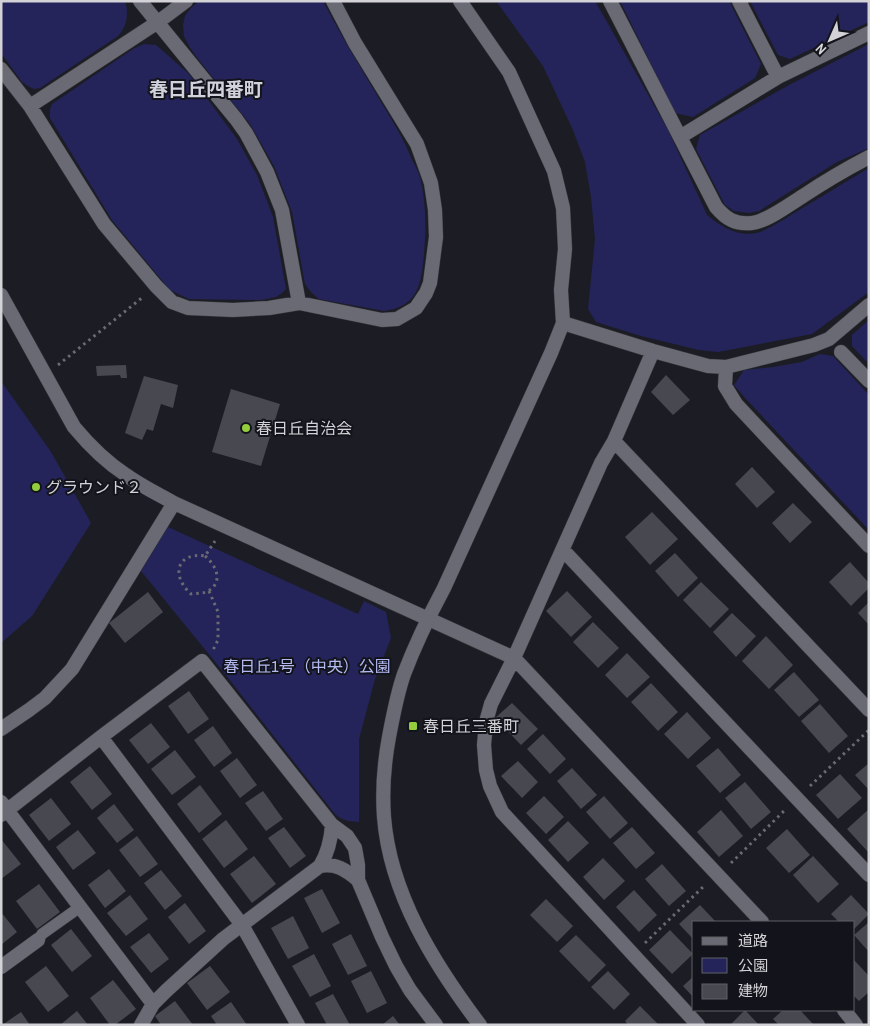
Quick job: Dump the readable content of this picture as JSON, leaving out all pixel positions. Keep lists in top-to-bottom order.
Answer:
{
  "districts": ["春日丘四番町"],
  "parks": ["春日丘1号（中央）公園"],
  "places": {
    "other": ["春日丘自治会", "グラウンド２"],
    "transit": ["春日丘三番町"]
  },
  "legend": ["道路", "公園", "建物"],
  "north": "bottom left"
}
